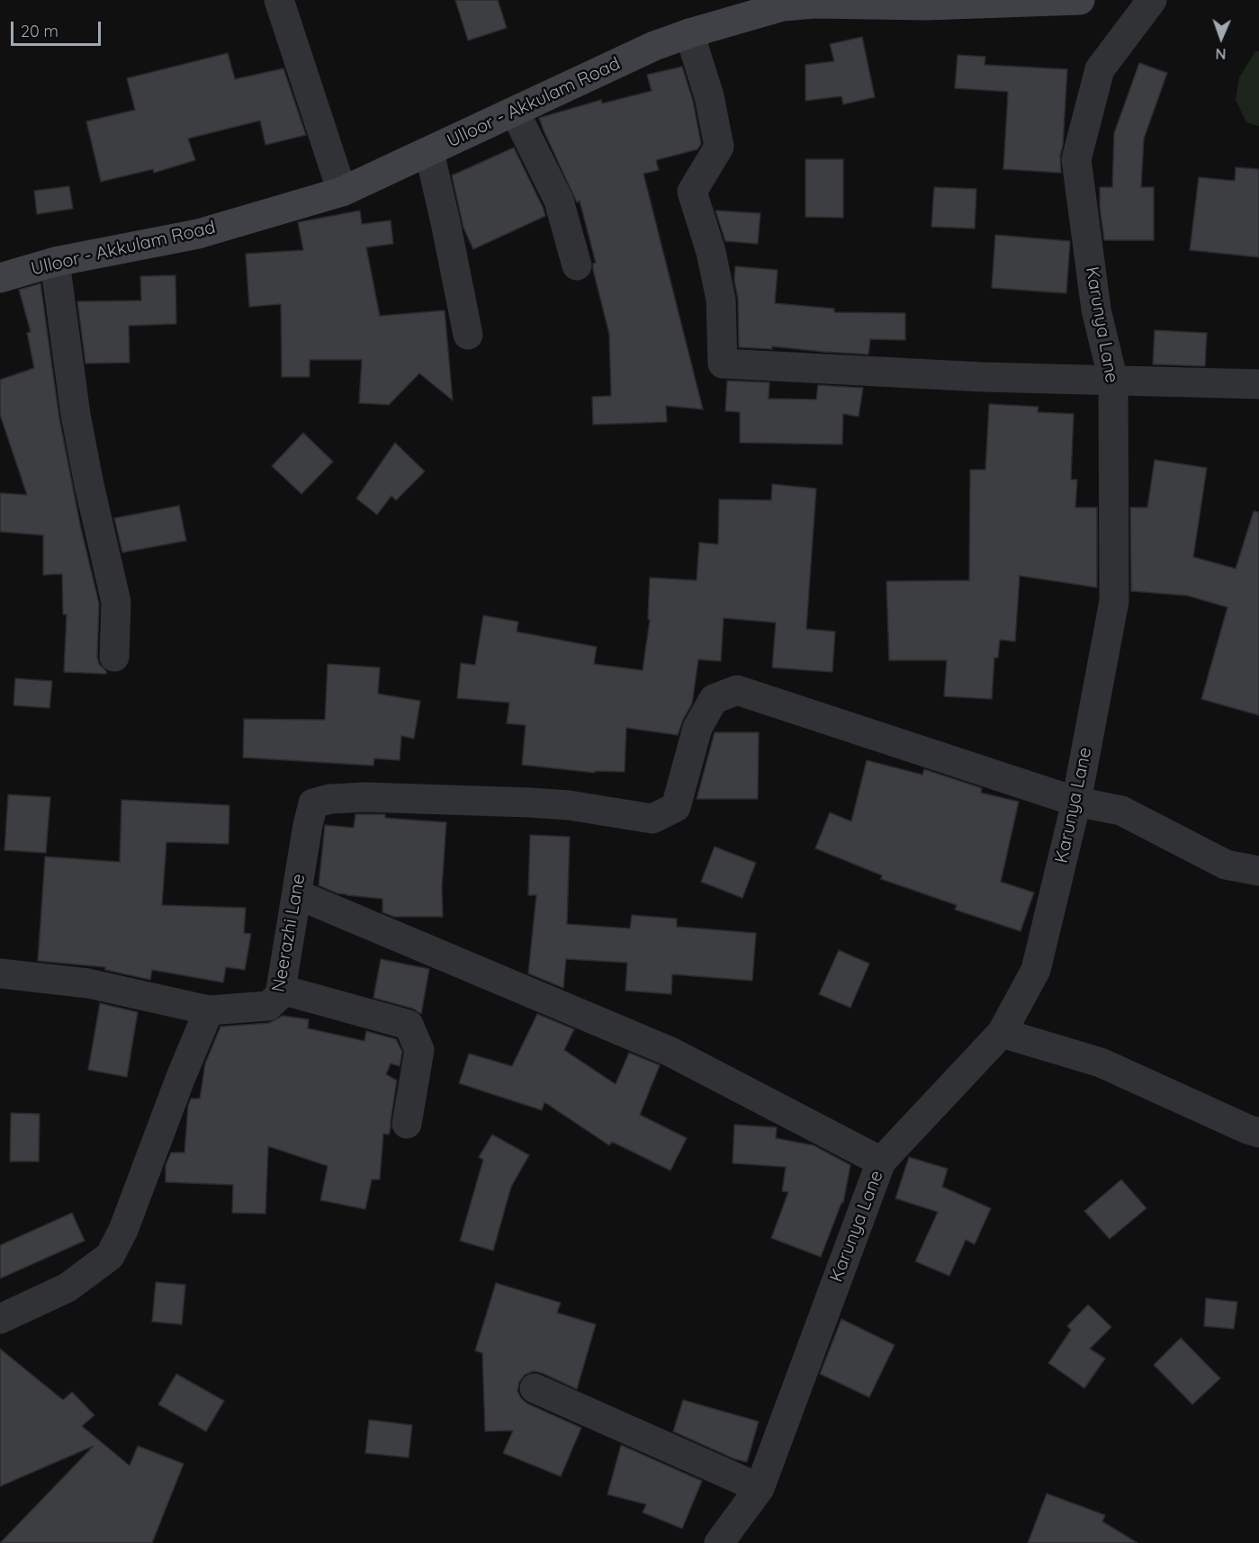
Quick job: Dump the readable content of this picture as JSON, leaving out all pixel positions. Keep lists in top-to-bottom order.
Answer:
{
  "streets": {
    "main road": ["Ulloor - Akkulam Road"],
    "street": ["Karunya Lane", "Neerazhi Lane"]
  },
  "crossings": [
    ["Karunya Lane", "Neerazhi Lane"]
  ],
  "scale_bar": "20 m",
  "north": "bottom"
}
